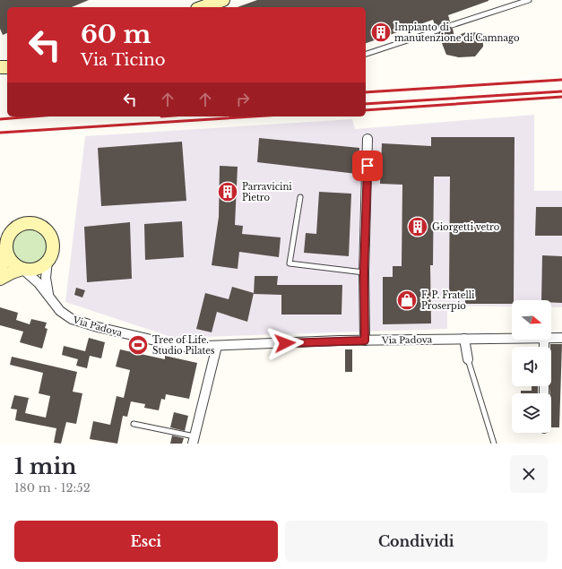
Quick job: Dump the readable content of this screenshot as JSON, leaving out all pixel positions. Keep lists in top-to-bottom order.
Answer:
{
  "streets": {
    "street": ["Via Padova"]
  },
  "places": {
    "building": ["Impianto di manutenzione di Camnago", "Parravicini Pietro", "Giorgetti vetro"],
    "shop": ["F. P. Fratelli Proserpio"],
    "sports": ["Tree of Life. Studio Pilates"]
  },
  "north": "right",
  "page": {
    "turn": ["60 m", "Via Ticino"],
    "heading": ["1 min", "180 m · 12:52"],
    "buttons": ["Esci", "Condividi"]
  }
}
